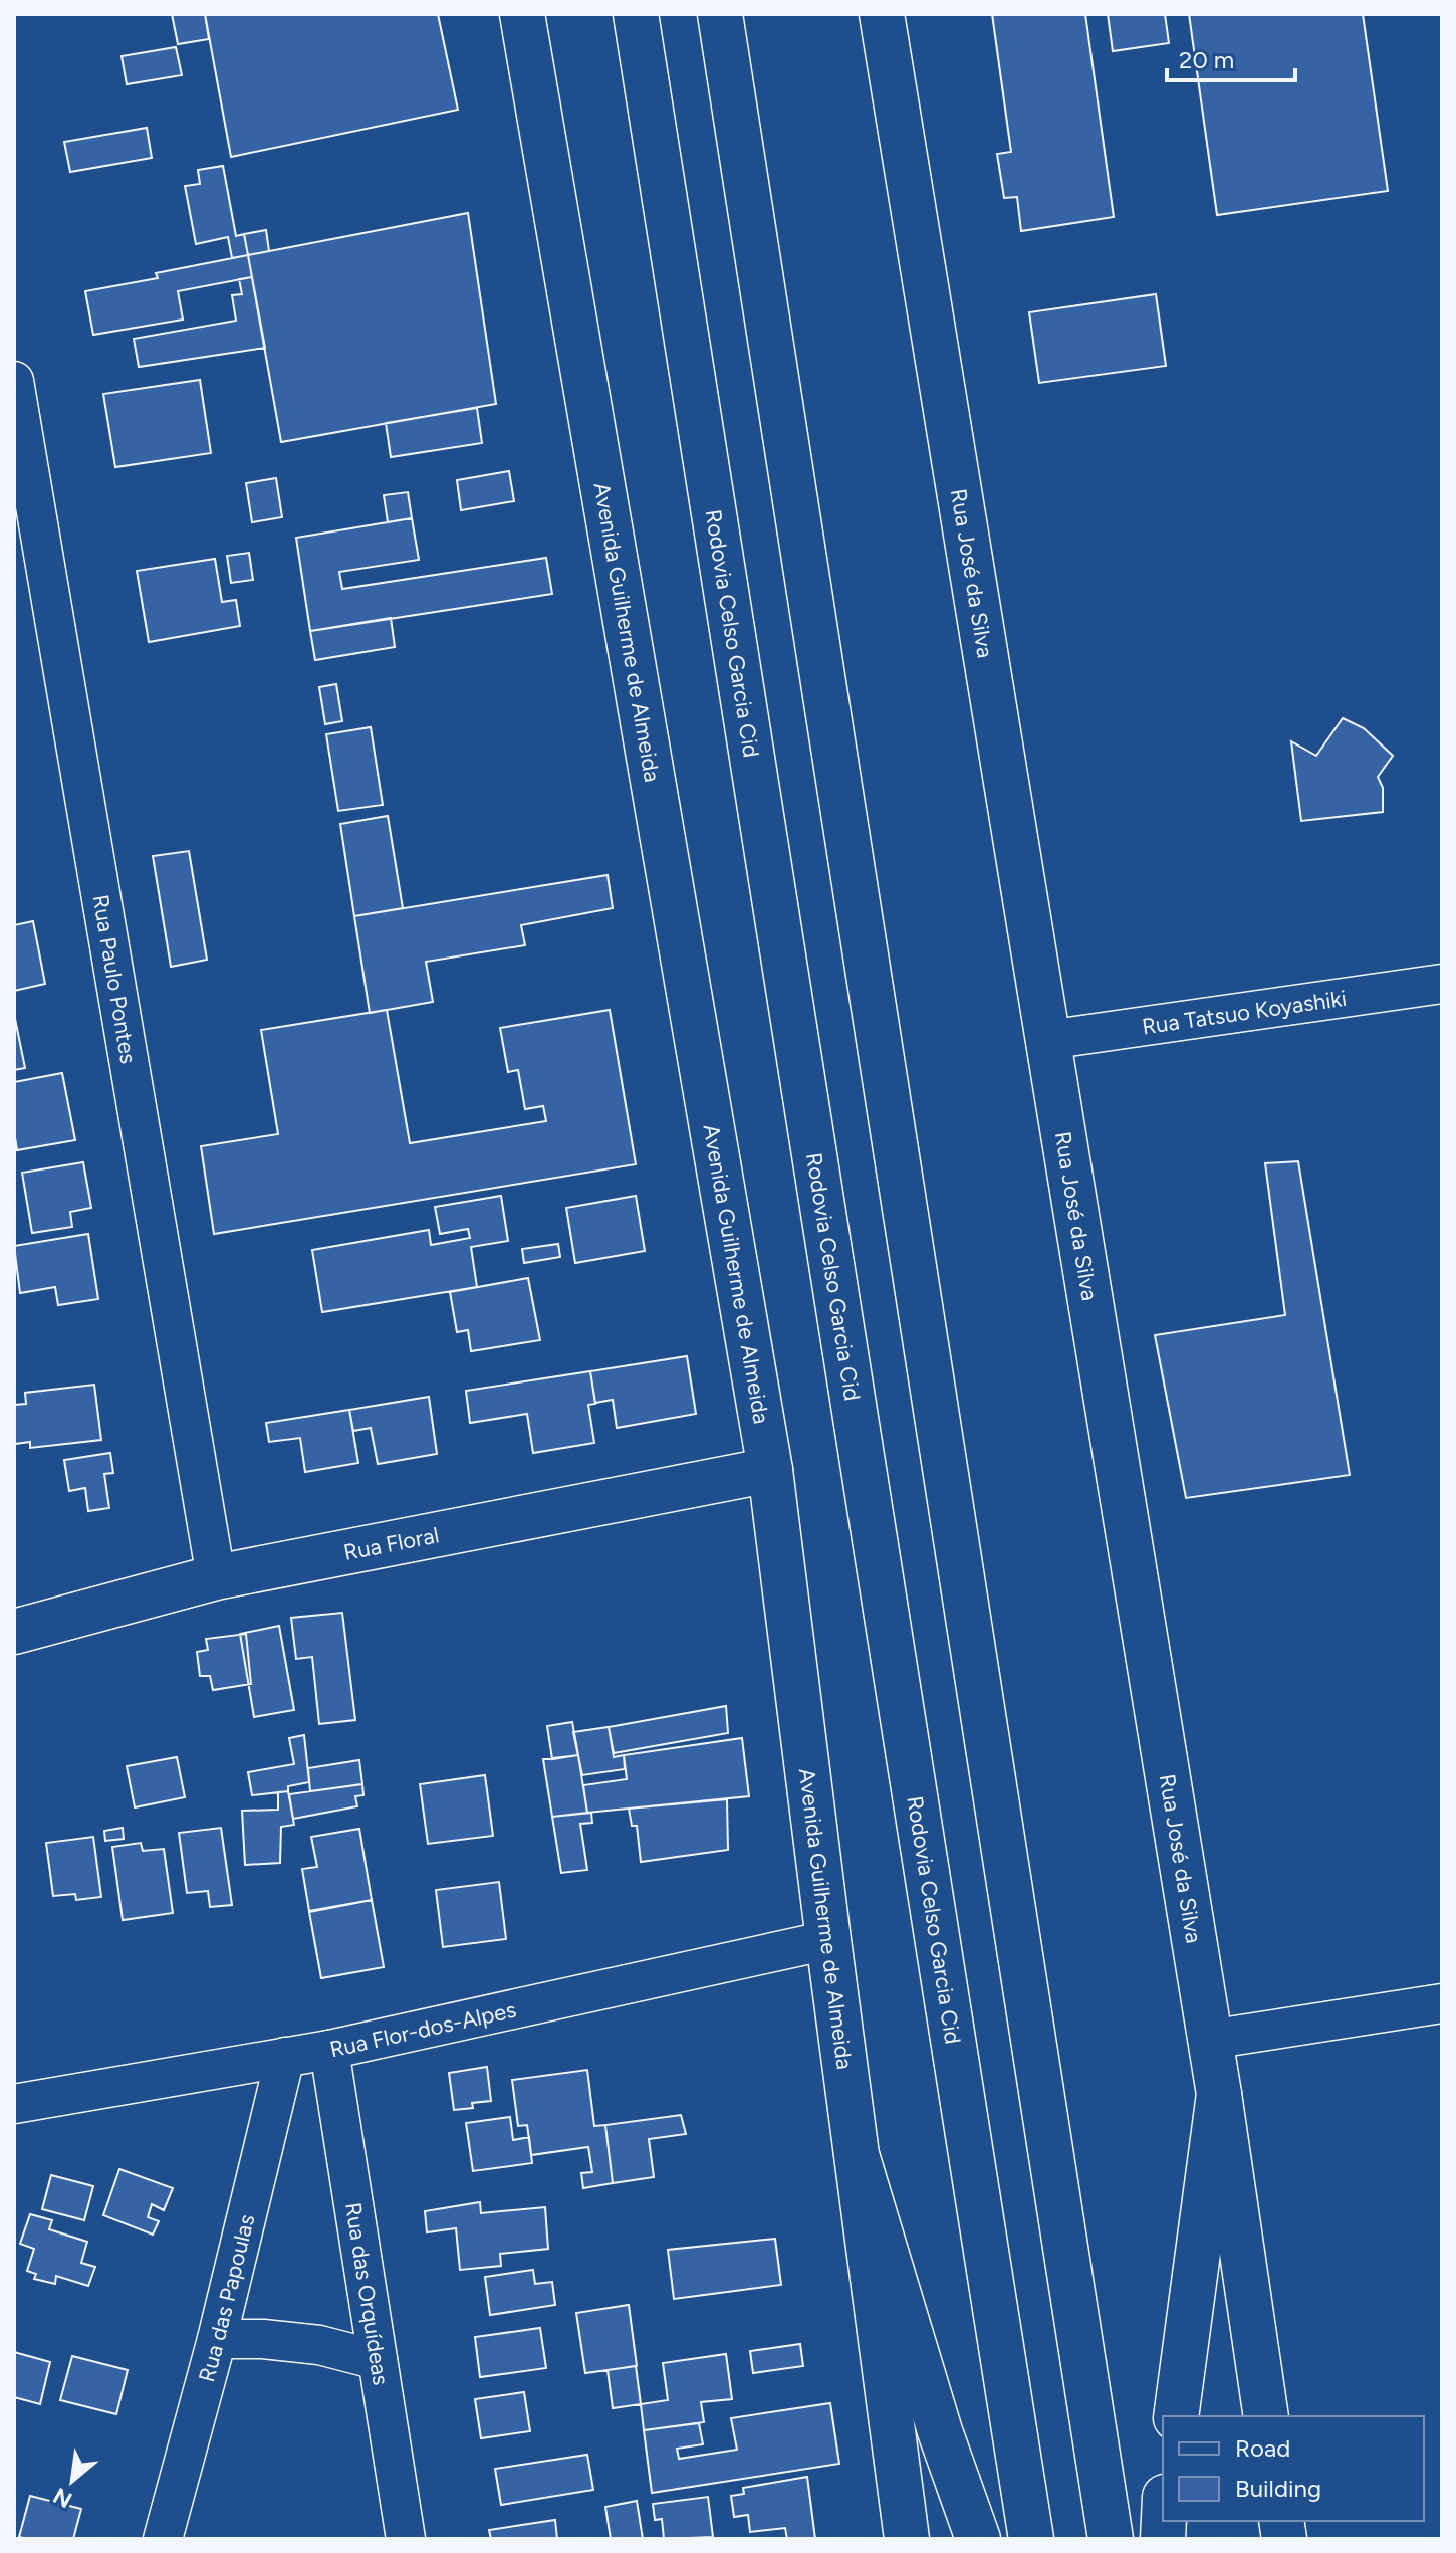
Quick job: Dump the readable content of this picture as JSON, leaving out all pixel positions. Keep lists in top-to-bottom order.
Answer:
{
  "streets": {
    "main road": [
      "Rua José da Silva",
      "Avenida Guilherme de Almeida",
      "Rodovia Celso Garcia Cid",
      "Rua Floral"
    ],
    "street": [
      "Rua Paulo Pontes",
      "Rua Tatsuo Koyashiki",
      "Rua Flor-dos-Alpes",
      "Rua das Orquídeas",
      "Rua das Papoulas"
    ]
  },
  "crossings": [
    ["Rua José da Silva", "Rua Tatsuo Koyashiki"],
    ["Avenida Guilherme de Almeida", "Rua Floral"],
    ["Avenida Guilherme de Almeida", "Rua Flor-dos-Alpes"],
    ["Rua Paulo Pontes", "Rua Floral"],
    ["Rua Flor-dos-Alpes", "Rua das Orquídeas"],
    ["Rua Flor-dos-Alpes", "Rua das Papoulas"]
  ],
  "legend": ["Road", "Building"],
  "scale_bar": "20 m",
  "north": "bottom left"
}
